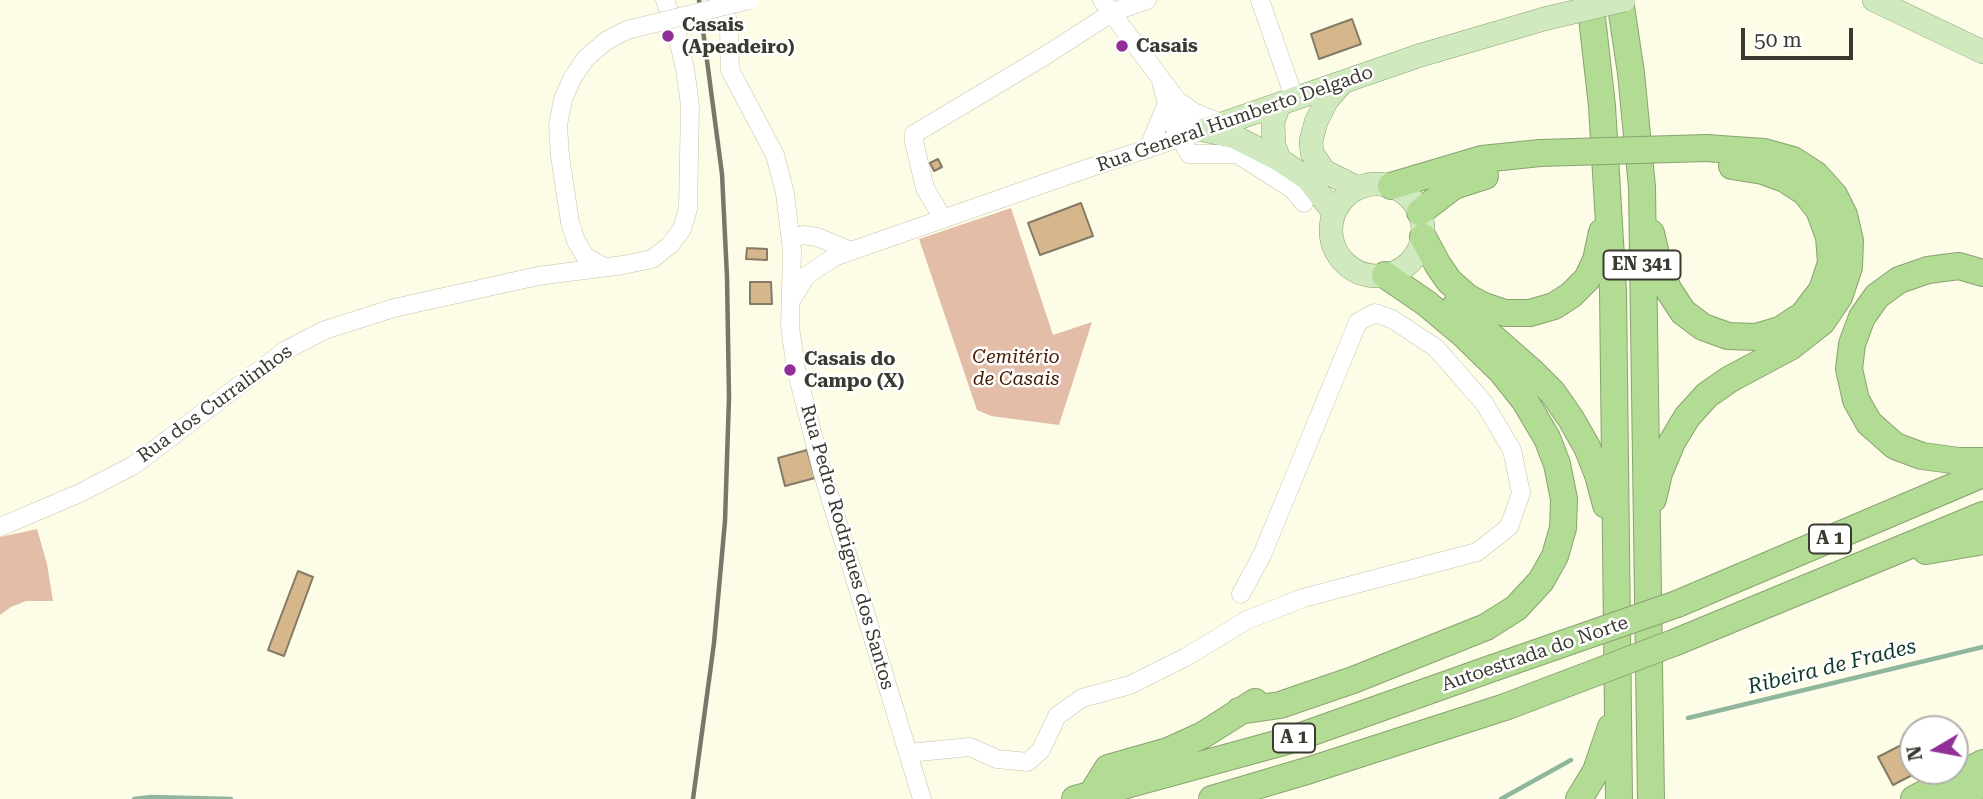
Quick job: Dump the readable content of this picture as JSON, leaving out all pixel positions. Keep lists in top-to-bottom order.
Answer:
{
  "streets": {
    "highway": ["EN 341", "A 1", "Autoestrada do Norte"],
    "main road": ["Rua General Humberto Delgado"],
    "street": ["Rua dos Curralinhos", "Rua Pedro Rodrigues dos Santos"]
  },
  "crossings": [
    ["Rua General Humberto Delgado", "EN 341"],
    ["Rua General Humberto Delgado", "Rua Pedro Rodrigues dos Santos"]
  ],
  "water": ["Ribeira de Frades"],
  "parks": ["Cemitério de Casais"],
  "places": ["Casais (Apeadeiro)", "Casais", "Casais do Campo (X)"],
  "scale_bar": "50 m",
  "north": "left"
}
